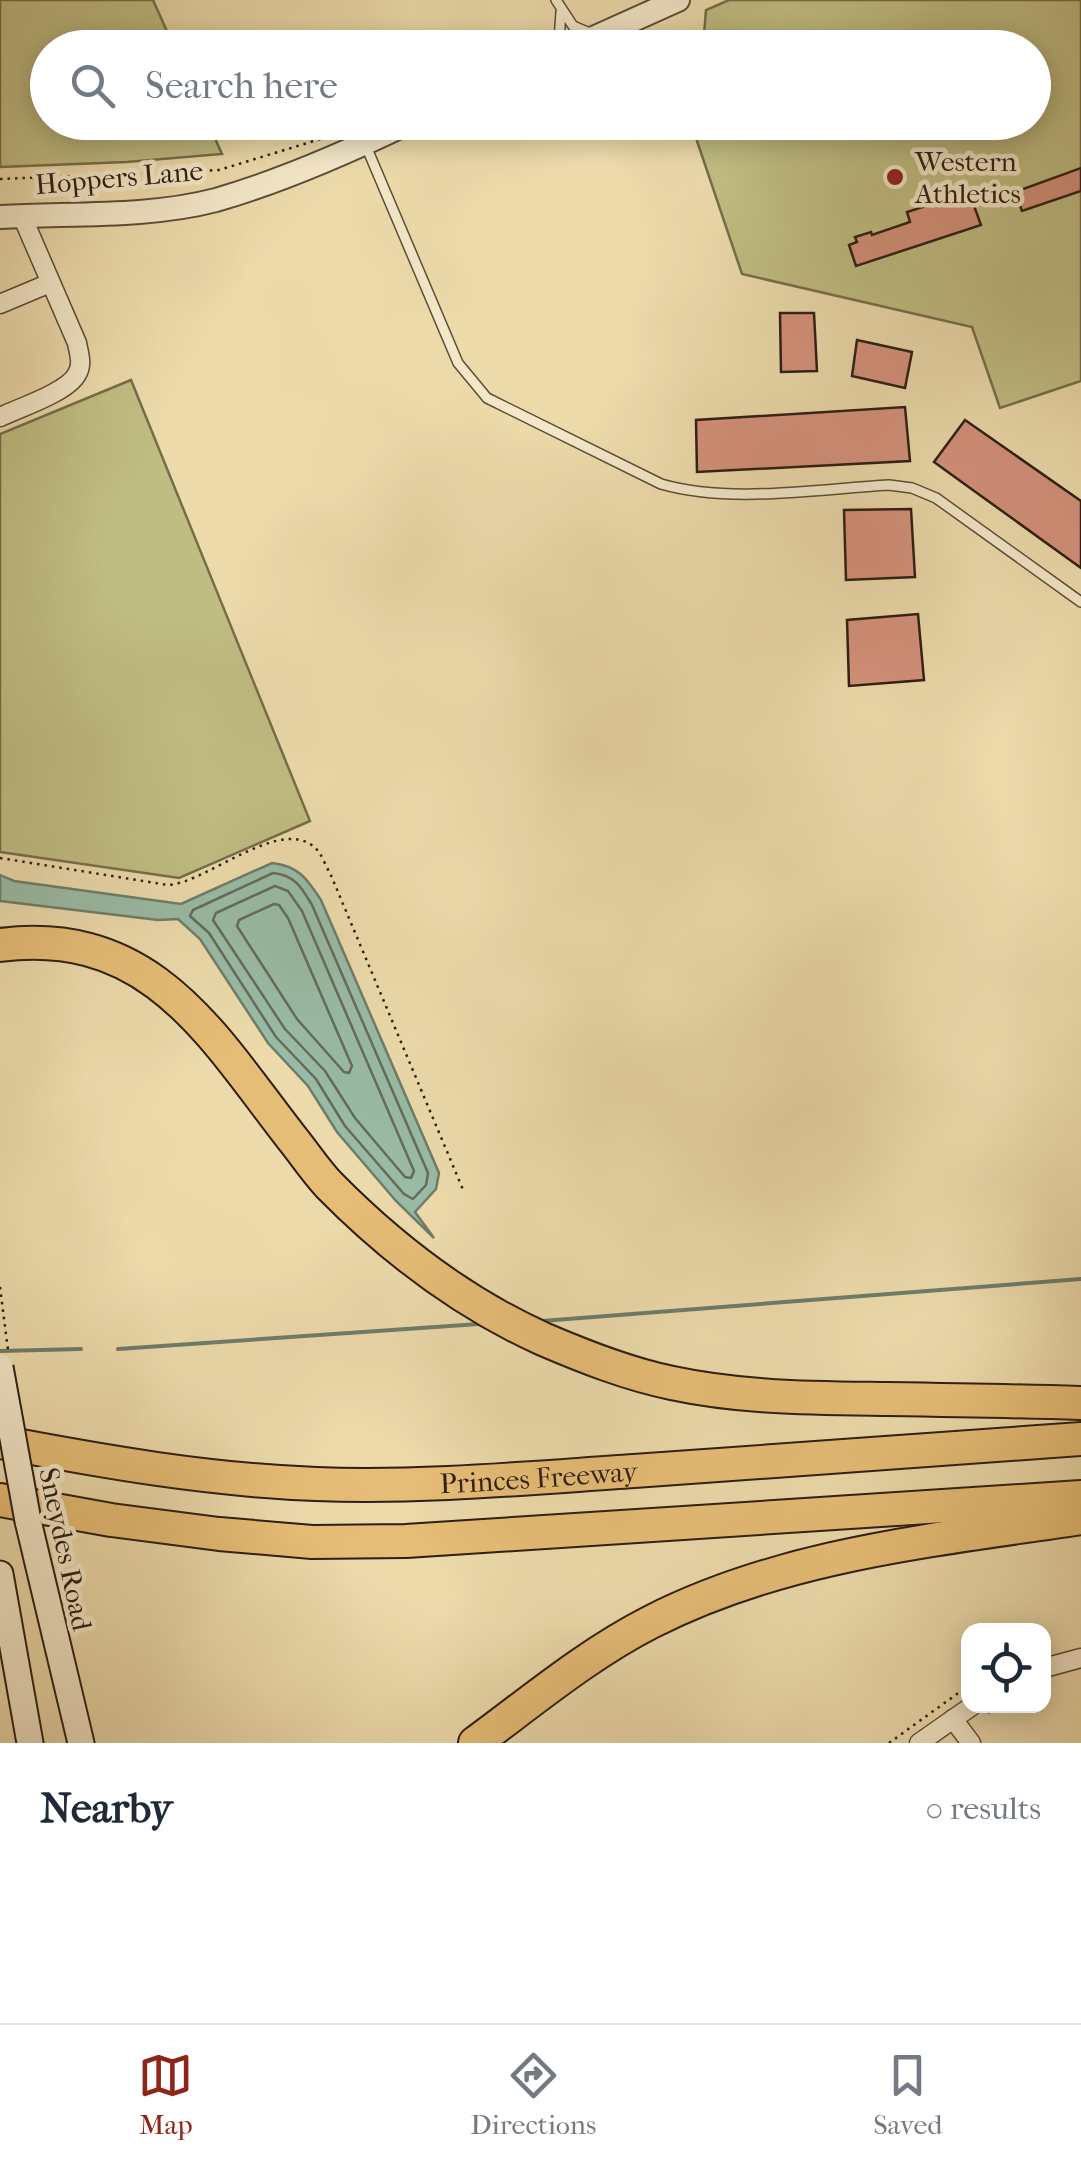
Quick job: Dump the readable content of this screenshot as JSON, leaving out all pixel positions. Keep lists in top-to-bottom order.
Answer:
{
  "streets": {
    "highway": ["Princes Freeway"],
    "main road": ["Sneydes Road"],
    "street": ["Hoppers Lane"]
  },
  "places": ["Western Athletics"],
  "page": {
    "search": "Search here",
    "heading": ["Nearby", "0 results"],
    "nav": ["Map", "Directions", "Saved"]
  }
}
